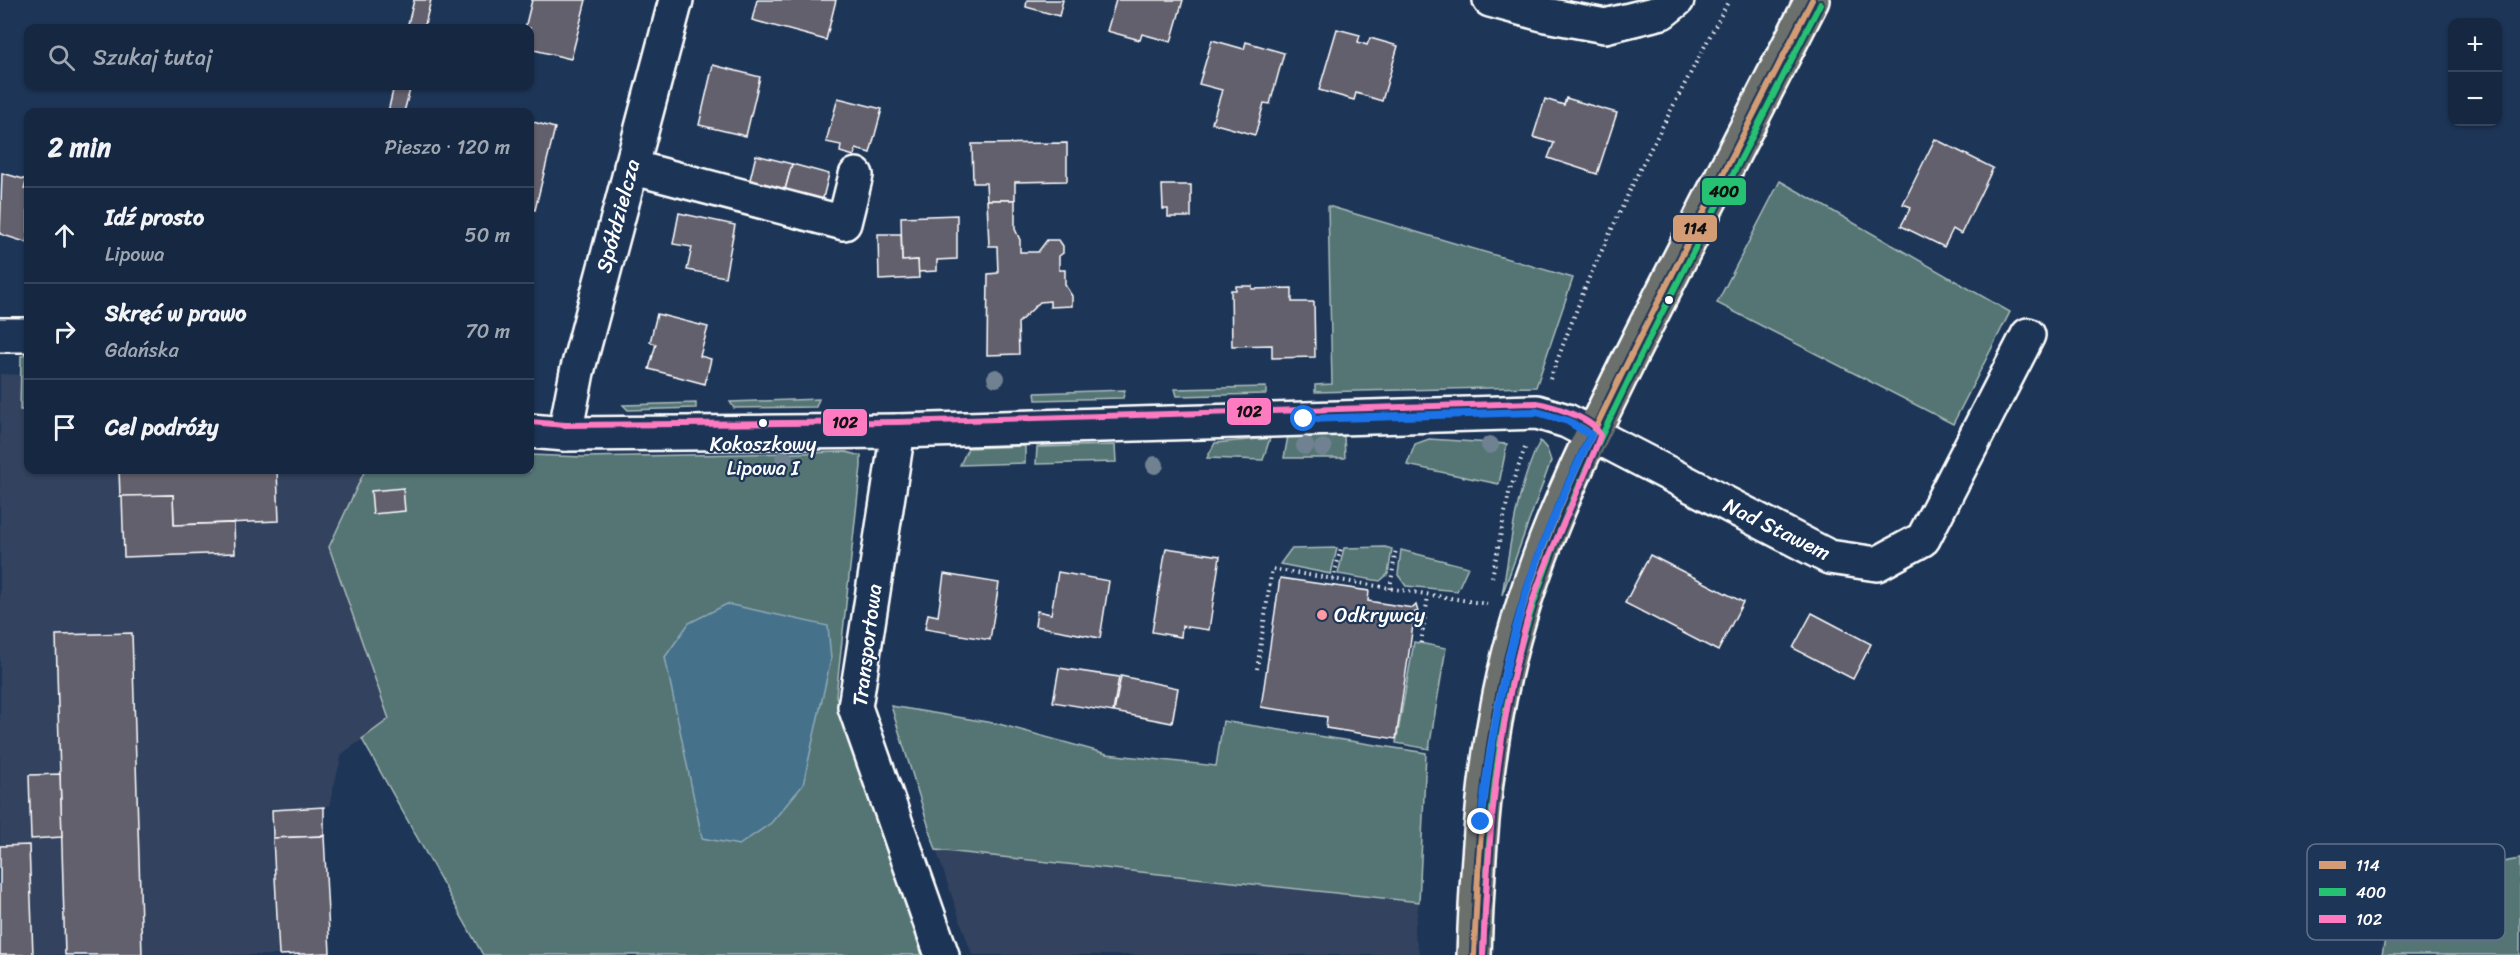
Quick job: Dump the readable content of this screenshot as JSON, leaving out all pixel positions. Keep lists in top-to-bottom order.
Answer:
{
  "streets": {
    "street": ["Spółdzielcza", "Nad Stawem", "Transportowa"]
  },
  "crossings": [
    ["Spółdzielcza", "Nad Stawem"],
    ["Nad Stawem", "Transportowa"]
  ],
  "places": ["Kokoszkowy Lipowa I", "Odkrywcy"],
  "lines": ["transit line 114", "transit line 400", "transit line 102"],
  "legend": ["114", "400", "102"],
  "page": {
    "map_buttons": ["+", "−"],
    "search": "Szukaj tutaj",
    "heading": ["2 min", "Pieszo · 120 m"],
    "list": [
      ["Idź prosto", "Lipowa", "50 m"],
      ["Skręć w prawo", "Gdańska", "70 m"],
      "Cel podróży"
    ]
  }
}
